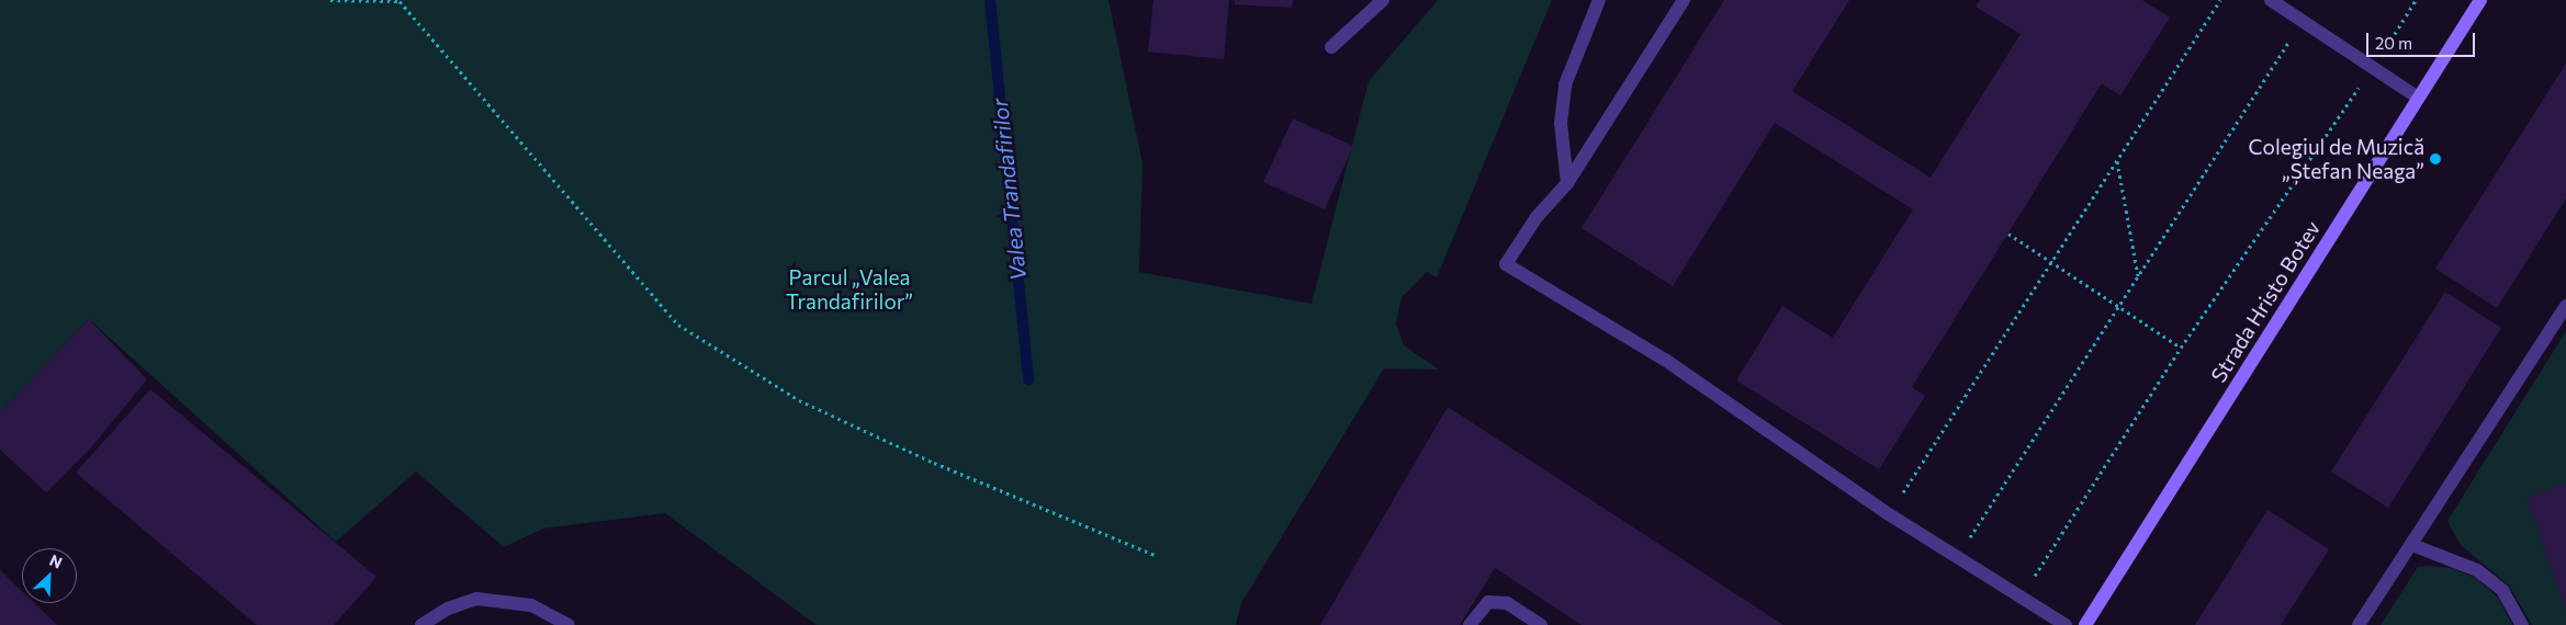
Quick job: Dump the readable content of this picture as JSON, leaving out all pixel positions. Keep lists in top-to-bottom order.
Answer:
{
  "streets": {
    "main road": ["Strada Hristo Botev"]
  },
  "water": ["Valea Trandafirilor"],
  "parks": ["Parcul „Valea Trandafirilor”"],
  "places": ["Colegiul de Muzică „Ștefan Neaga”"],
  "scale_bar": "20 m",
  "north": "top right"
}
